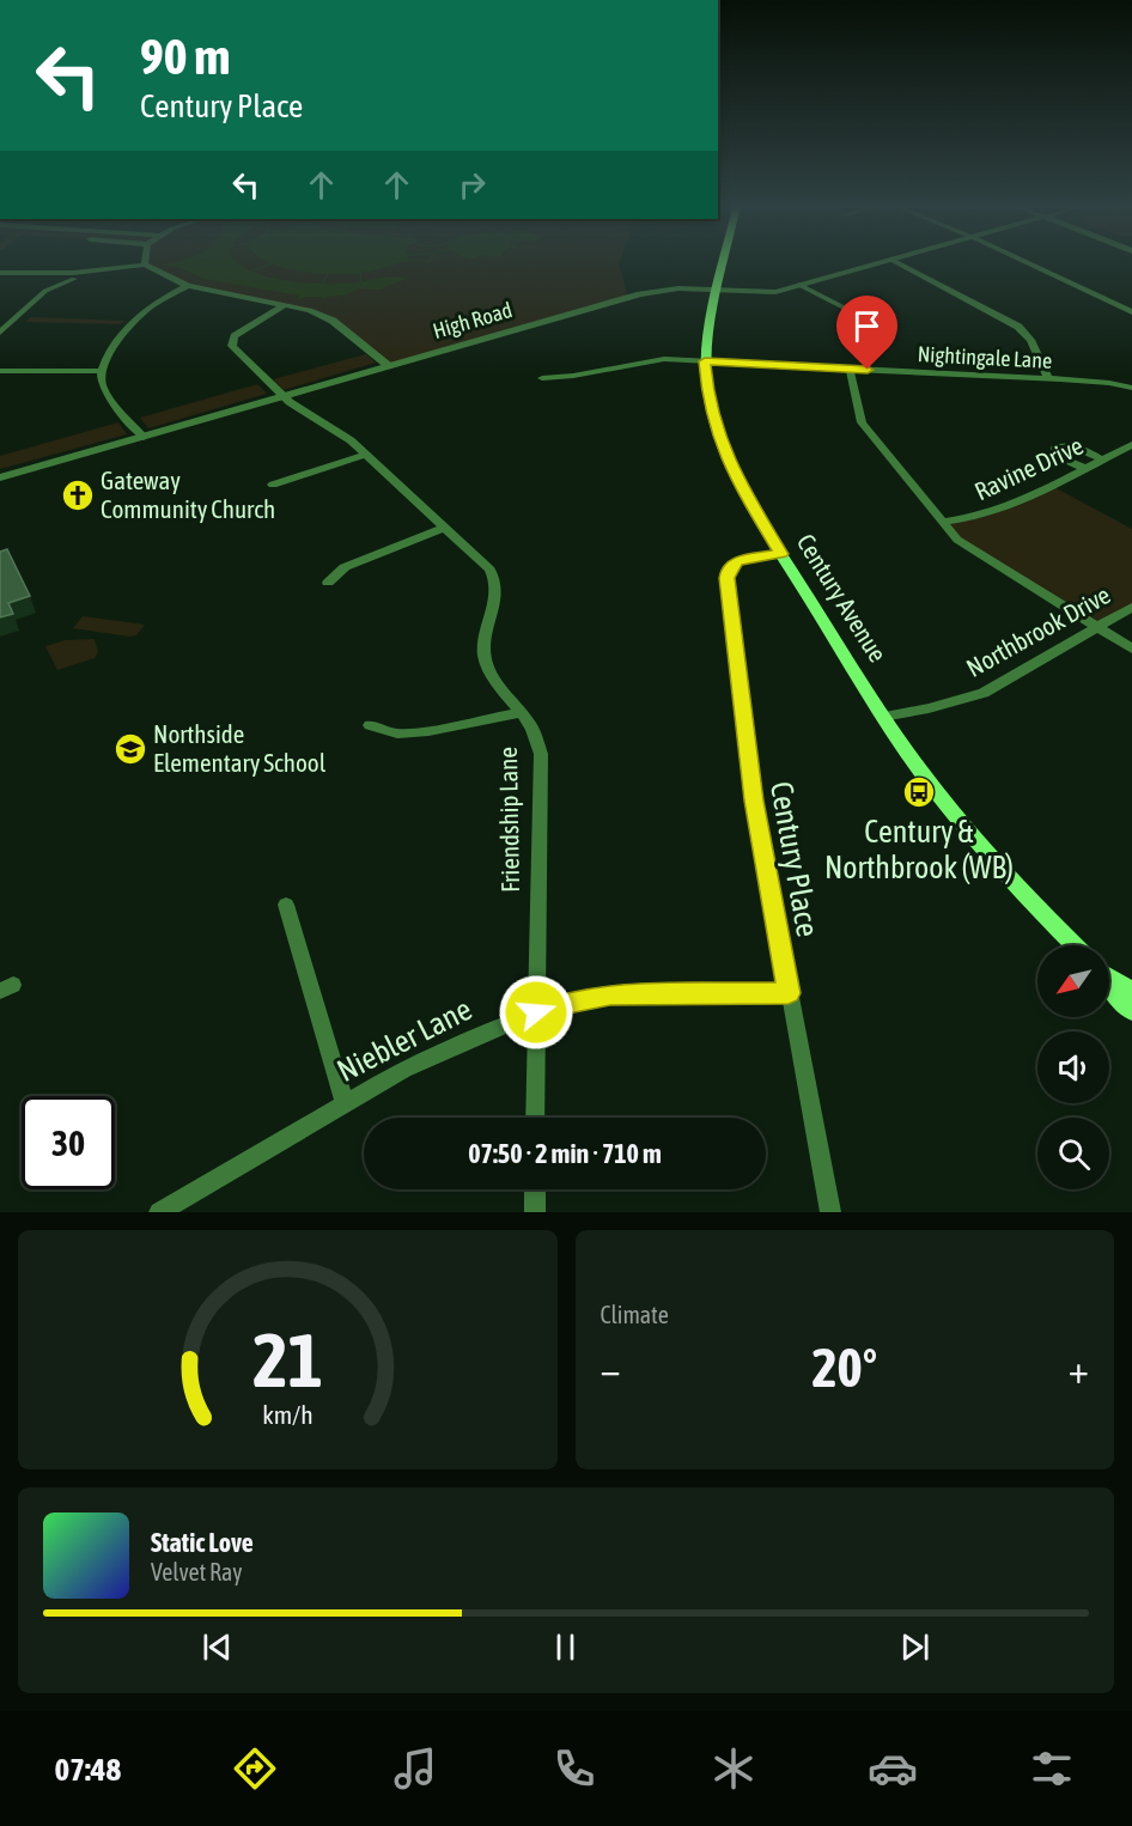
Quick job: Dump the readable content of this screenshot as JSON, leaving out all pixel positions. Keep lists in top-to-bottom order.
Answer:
{
  "streets": {
    "main road": ["Century Avenue"],
    "street": [
      "High Road",
      "Nightingale Lane",
      "Ravine Drive",
      "Northbrook Drive",
      "Friendship Lane",
      "Century Place",
      "Niebler Lane"
    ]
  },
  "crossings": [
    ["High Road", "Century Avenue"],
    ["High Road", "Friendship Lane"],
    ["Nightingale Lane", "Century Avenue"],
    ["Century Avenue", "Northbrook Drive"],
    ["Century Avenue", "Century Place"],
    ["Friendship Lane", "Niebler Lane"],
    ["Century Place", "Niebler Lane"]
  ],
  "places": {
    "church": ["Gateway Community Church"],
    "school or university": ["Northside Elementary School"],
    "bus stop": ["Century & Northbrook (WB)"]
  },
  "north": "bottom left",
  "page": {
    "turn": ["90 m", "Century Place"],
    "limit": "30",
    "trip": "07:50 · 2 min · 710 m",
    "tile": "Climate",
    "heat": ["−", "20°", "+"],
    "song": ["Static Love", "Velvet Ray"],
    "tabs": "07:48",
    "gauge": ["21", "km/h"]
  }
}
